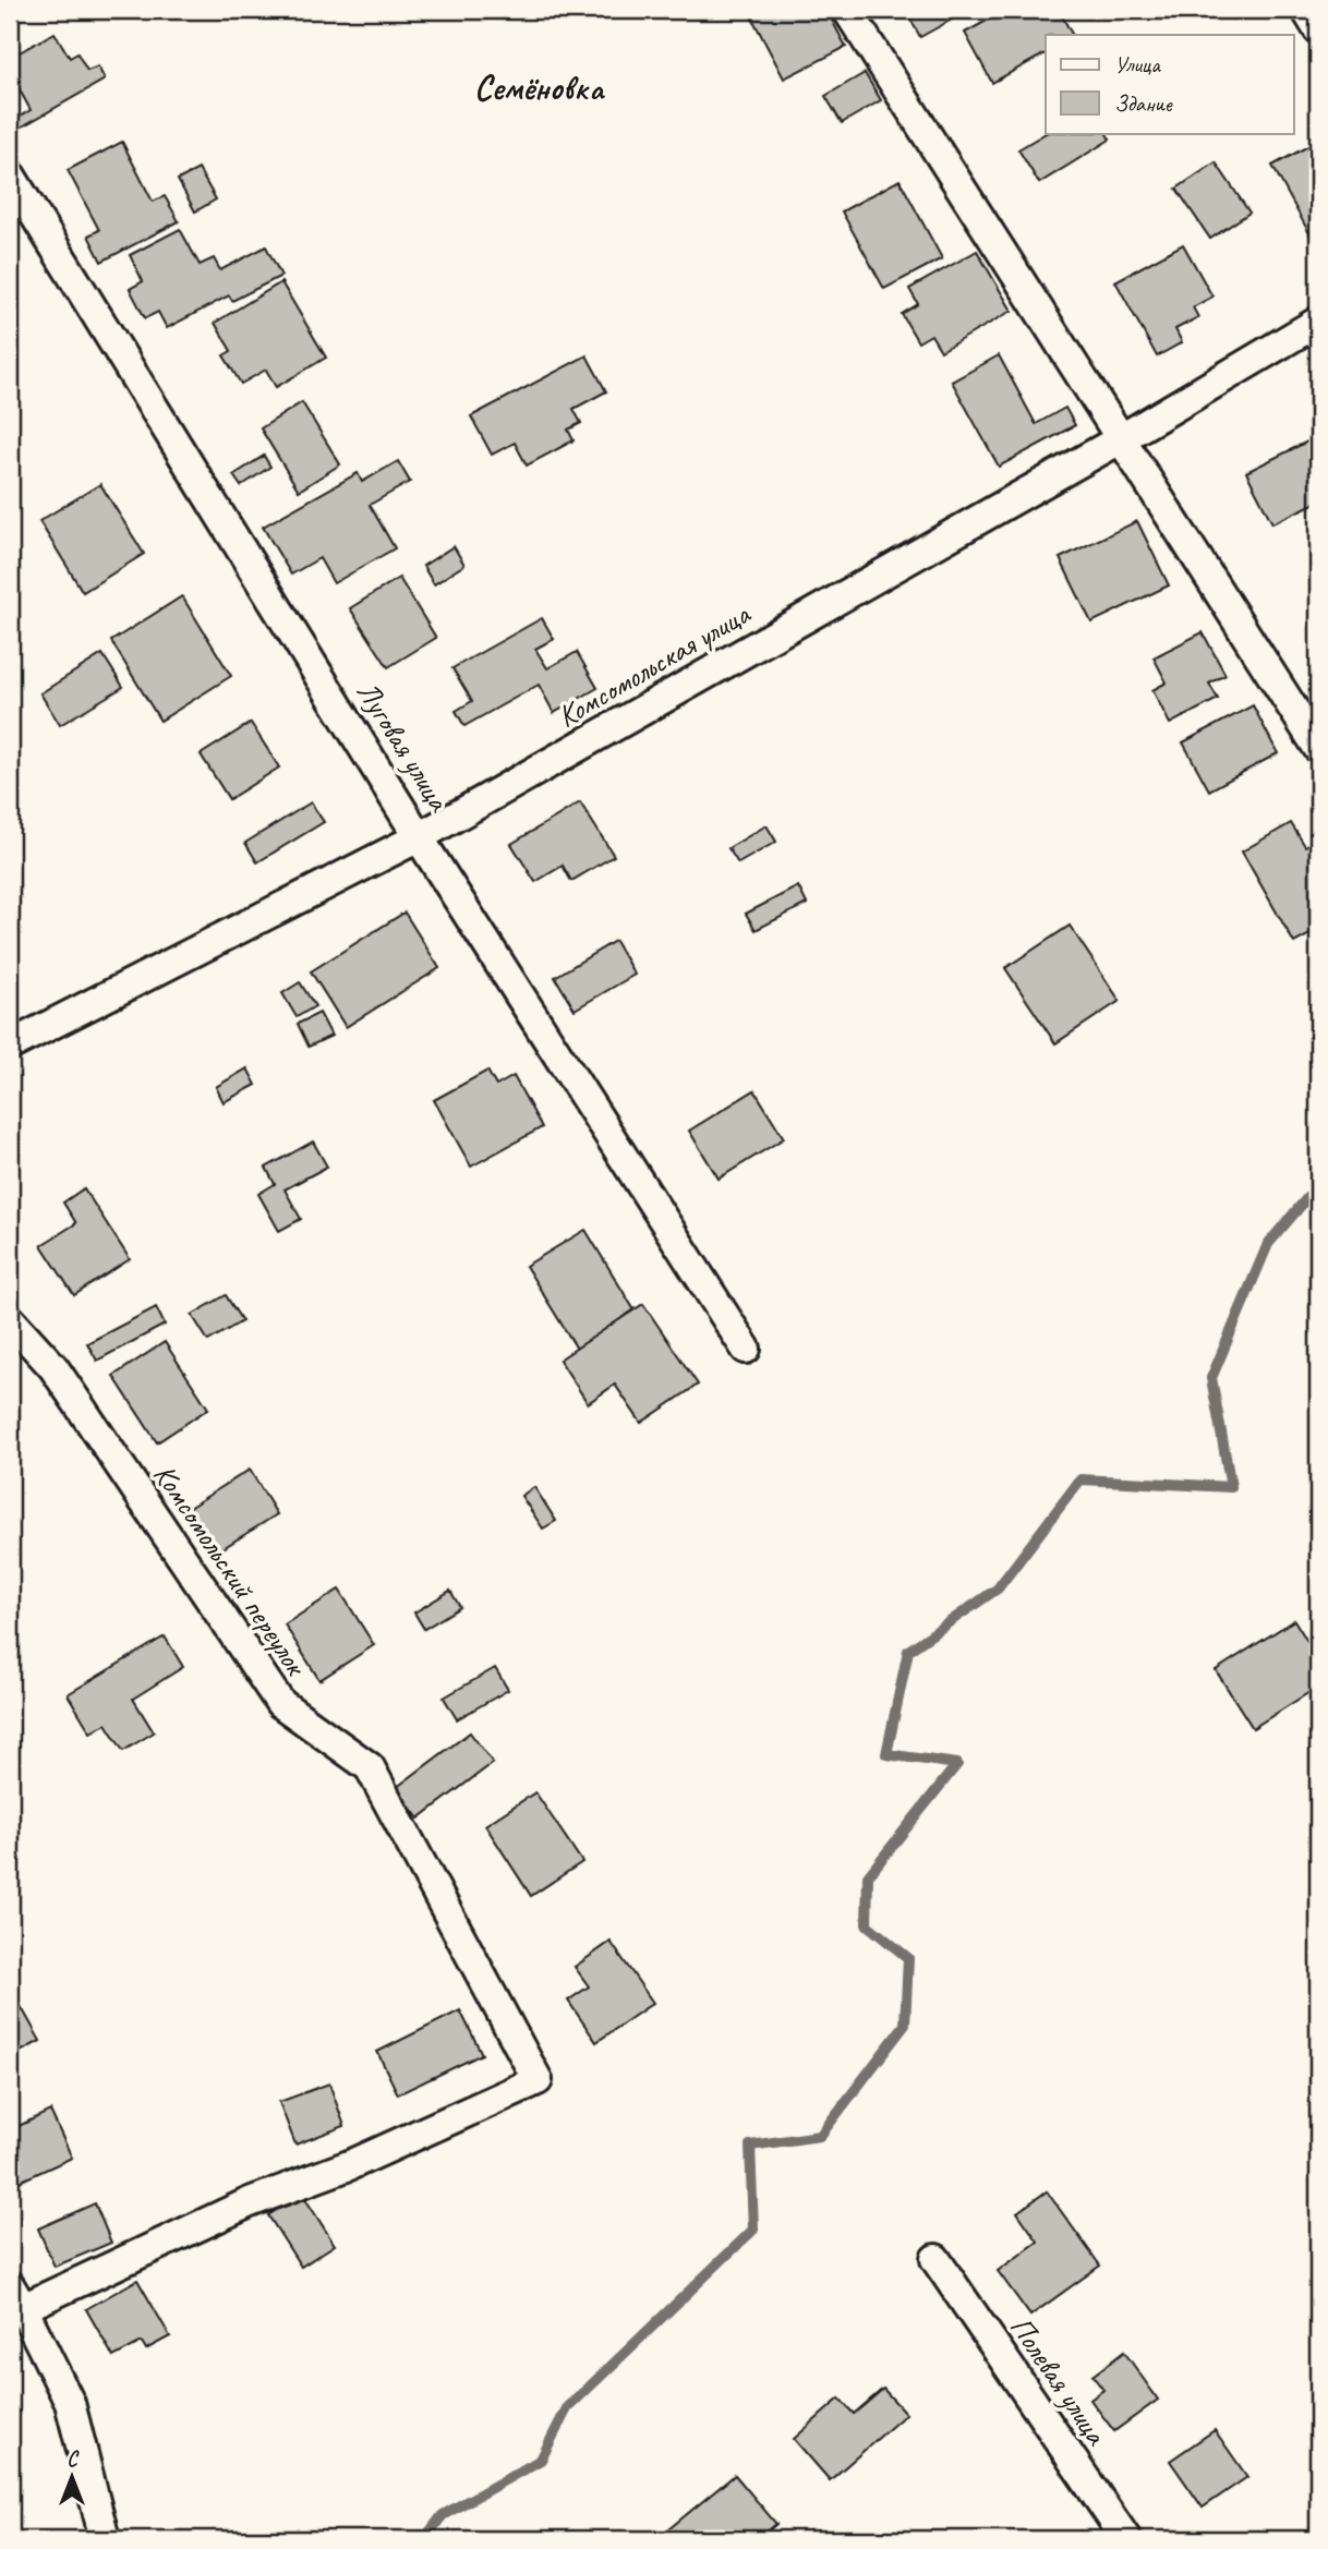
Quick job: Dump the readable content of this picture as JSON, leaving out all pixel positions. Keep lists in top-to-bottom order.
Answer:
{
  "streets": {
    "street": [
      "Комсомольская улица",
      "Луговая улица",
      "Комсомольский переулок",
      "Полевая улица"
    ]
  },
  "crossings": [
    ["Комсомольская улица", "Луговая улица"]
  ],
  "districts": ["Семёновка"],
  "legend": ["Улица", "Здание"],
  "north": "top"
}
